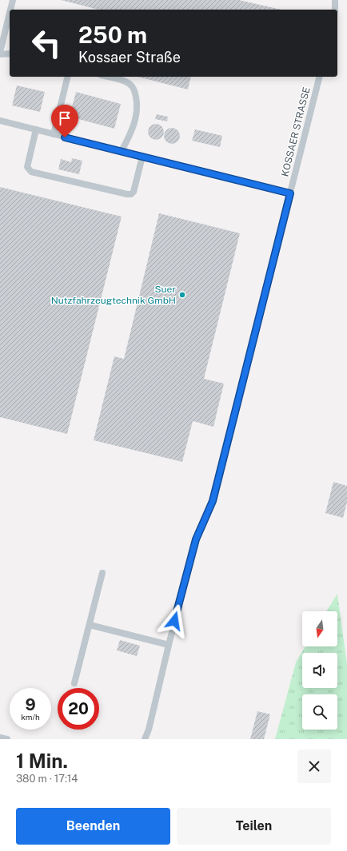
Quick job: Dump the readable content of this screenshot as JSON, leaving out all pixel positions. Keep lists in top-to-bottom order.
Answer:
{
  "streets": {
    "lane": ["KOSSAER STRASSE"]
  },
  "places": ["Suer Nutzfahrzeugtechnik GmbH"],
  "north": "bottom",
  "page": {
    "turn": ["250 m", "Kossaer Straße"],
    "speed": "9 km/h",
    "limit": "20",
    "heading": ["1 Min.", "380 m · 17:14"],
    "buttons": ["Beenden", "Teilen"]
  }
}
